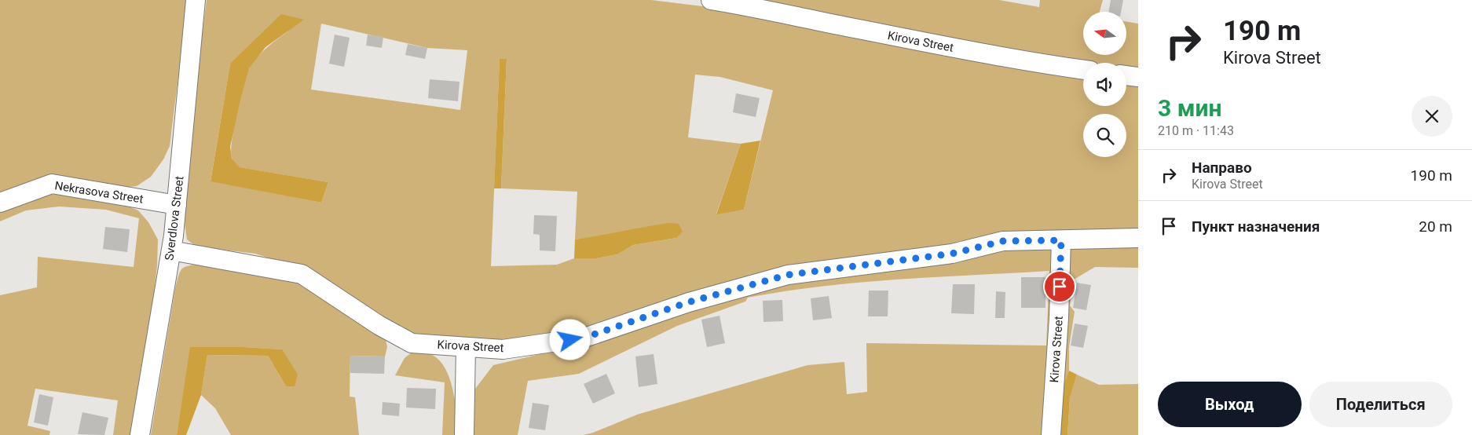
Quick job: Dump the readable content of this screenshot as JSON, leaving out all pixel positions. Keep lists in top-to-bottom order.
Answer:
{
  "streets": {
    "street": ["Kirova Street", "Nekrasova Street", "Sverdlova Street"]
  },
  "crossings": [
    ["Kirova Street", "Sverdlova Street"],
    ["Nekrasova Street", "Sverdlova Street"]
  ],
  "north": "left",
  "page": {
    "turn": ["190 m", "Kirova Street"],
    "heading": ["3 мин", "210 m · 11:43"],
    "list": [
      {
        "name": "Направо",
        "note": "Kirova Street",
        "value": "190 m"
      },
      {
        "name": "Пункт назначения",
        "value": "20 m"
      }
    ],
    "buttons": ["Выход", "Поделиться"]
  }
}
